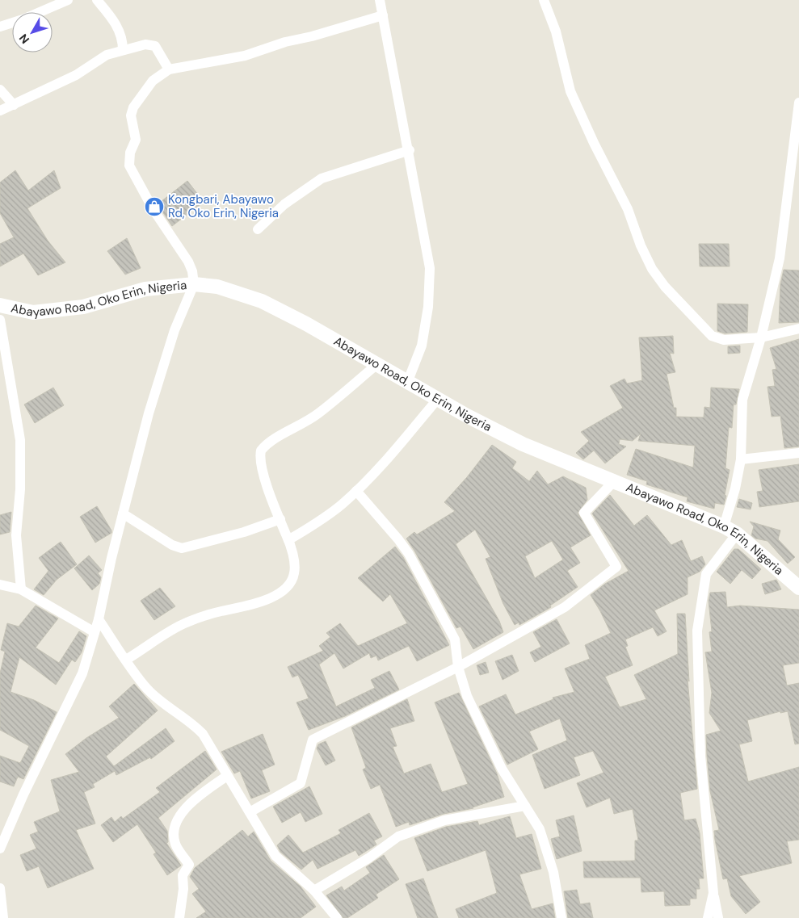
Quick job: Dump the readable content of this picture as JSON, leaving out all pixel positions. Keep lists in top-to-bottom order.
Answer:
{
  "streets": {
    "street": ["Abayawo Road, Oko Erin, Nigeria"]
  },
  "places": {
    "shop": ["Kongbari, Abayawo Rd, Oko Erin, Nigeria"]
  },
  "north": "bottom left"
}
